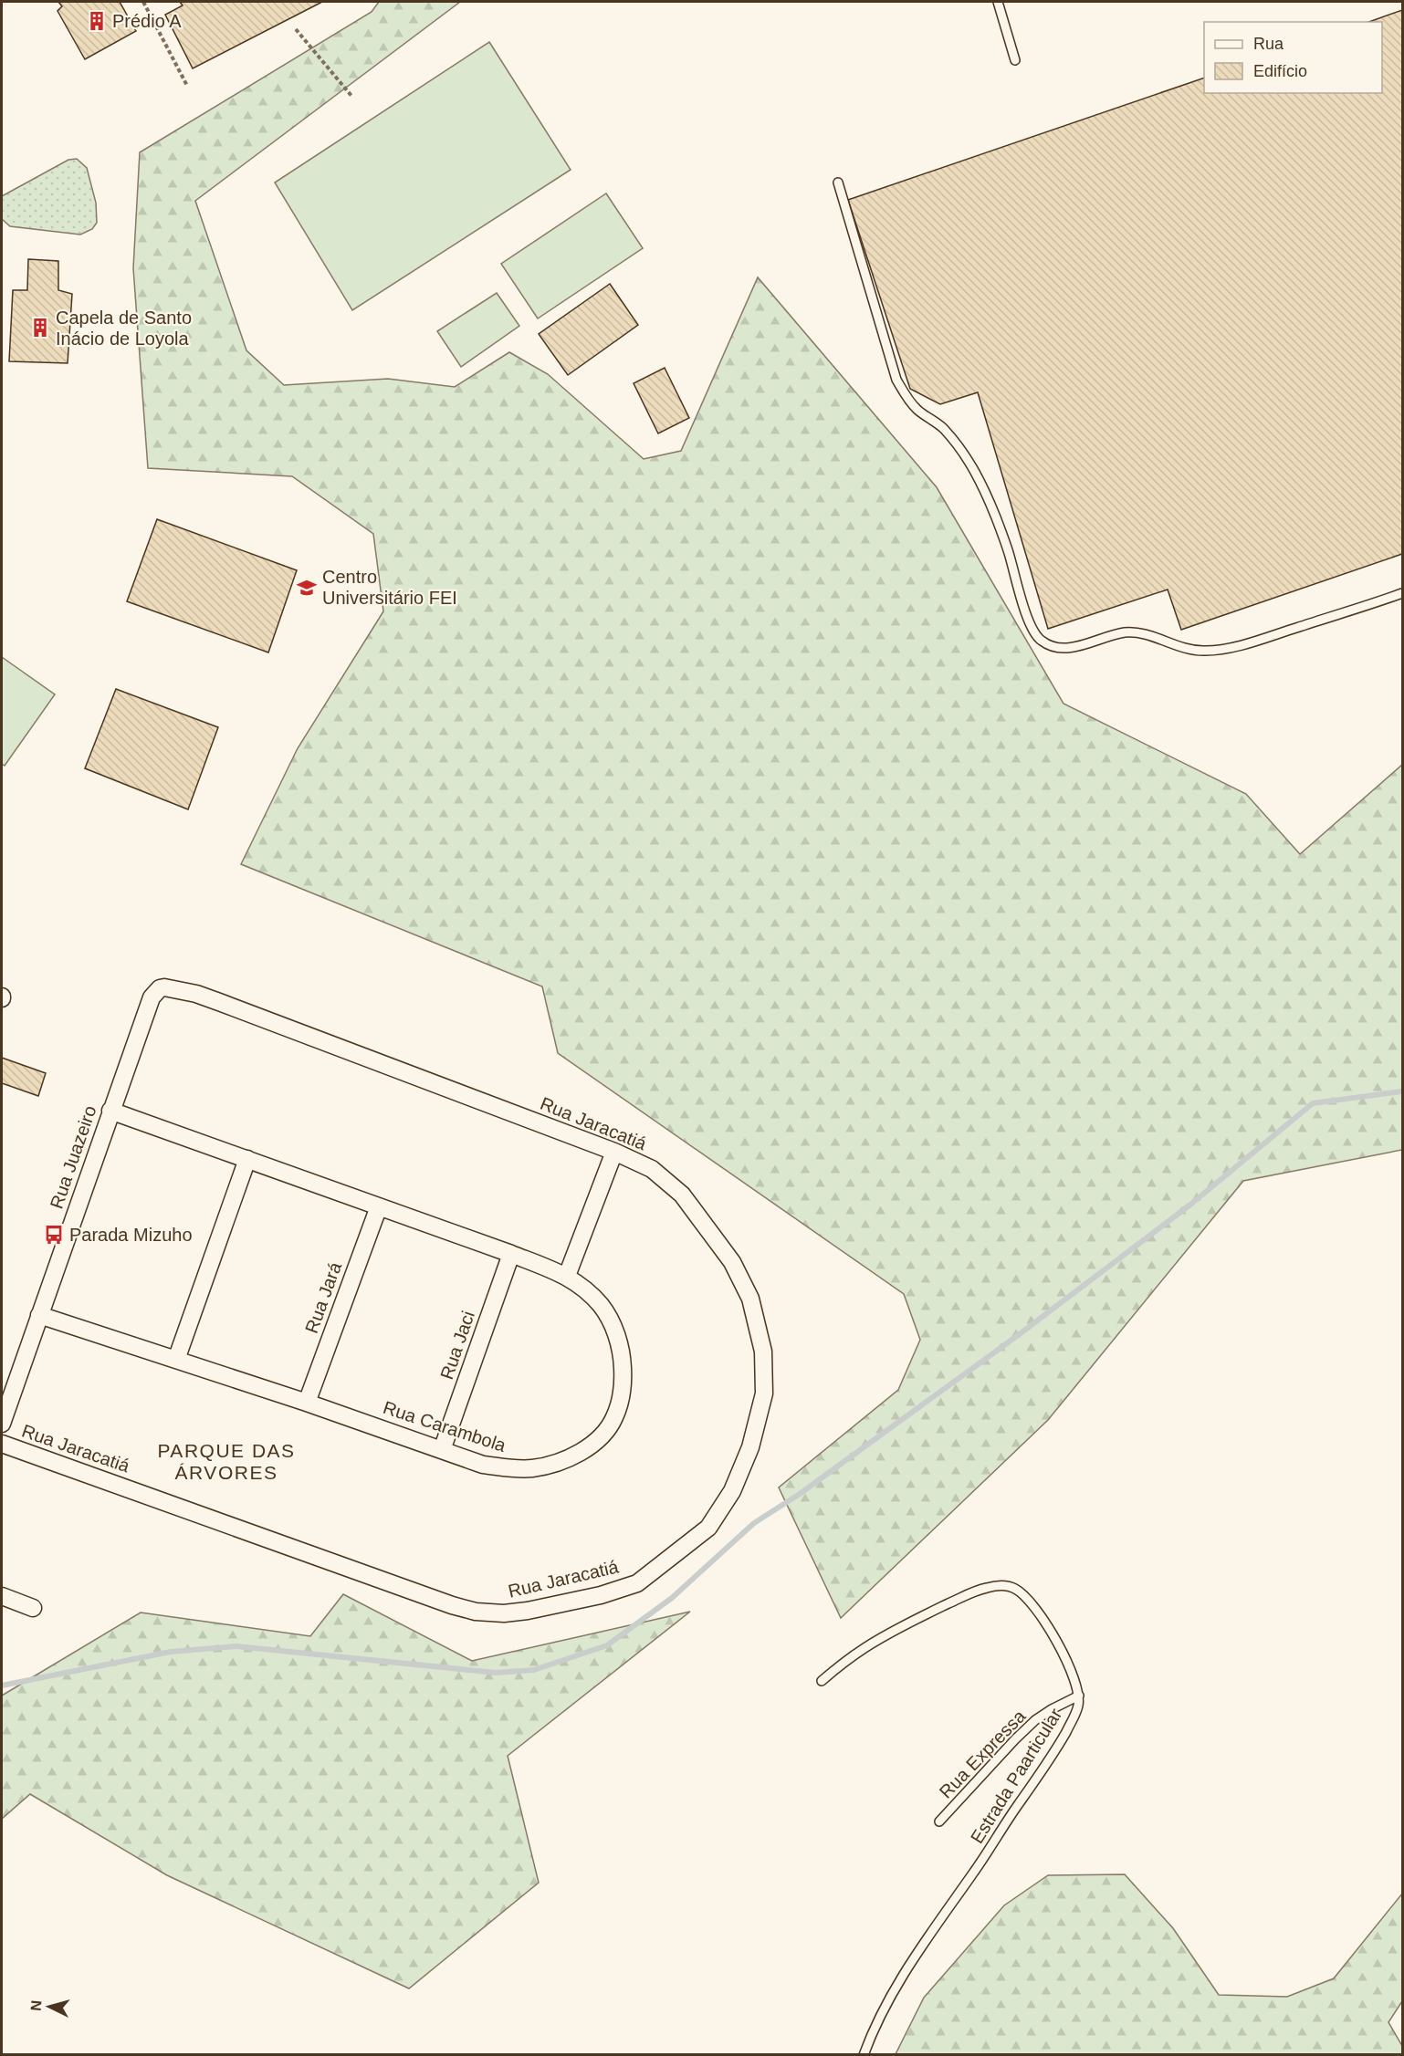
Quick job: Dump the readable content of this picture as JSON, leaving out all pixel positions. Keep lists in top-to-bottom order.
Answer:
{
  "streets": {
    "street": [
      "Rua Jaracatiá",
      "Rua Juazeiro",
      "Rua Jará",
      "Rua Jaci",
      "Rua Carambola"
    ],
    "lane": ["Rua Expressa", "Estrada Paarticular"]
  },
  "crossings": [
    ["Rua Jaracatiá", "Rua Juazeiro"],
    ["Rua Juazeiro", "Rua Carambola"],
    ["Rua Jará", "Rua Carambola"],
    ["Rua Jaci", "Rua Carambola"],
    ["Rua Expressa", "Estrada Paarticular"]
  ],
  "districts": ["PARQUE DAS ÁRVORES"],
  "places": {
    "building": ["Prédio A", "Capela de Santo Inácio de Loyola"],
    "school or university": ["Centro Universitário FEI"],
    "bus stop": ["Parada Mizuho"]
  },
  "legend": ["Rua", "Edifício"],
  "north": "left"
}
